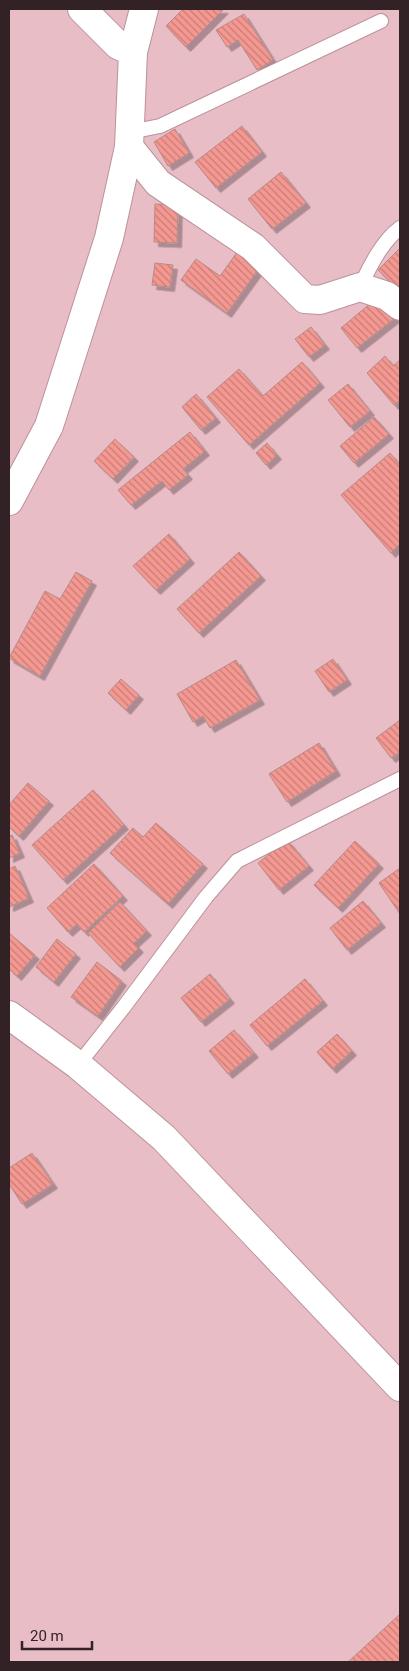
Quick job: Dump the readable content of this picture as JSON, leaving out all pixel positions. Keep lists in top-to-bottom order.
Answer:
{
  "scale_bar": "20 m"
}
